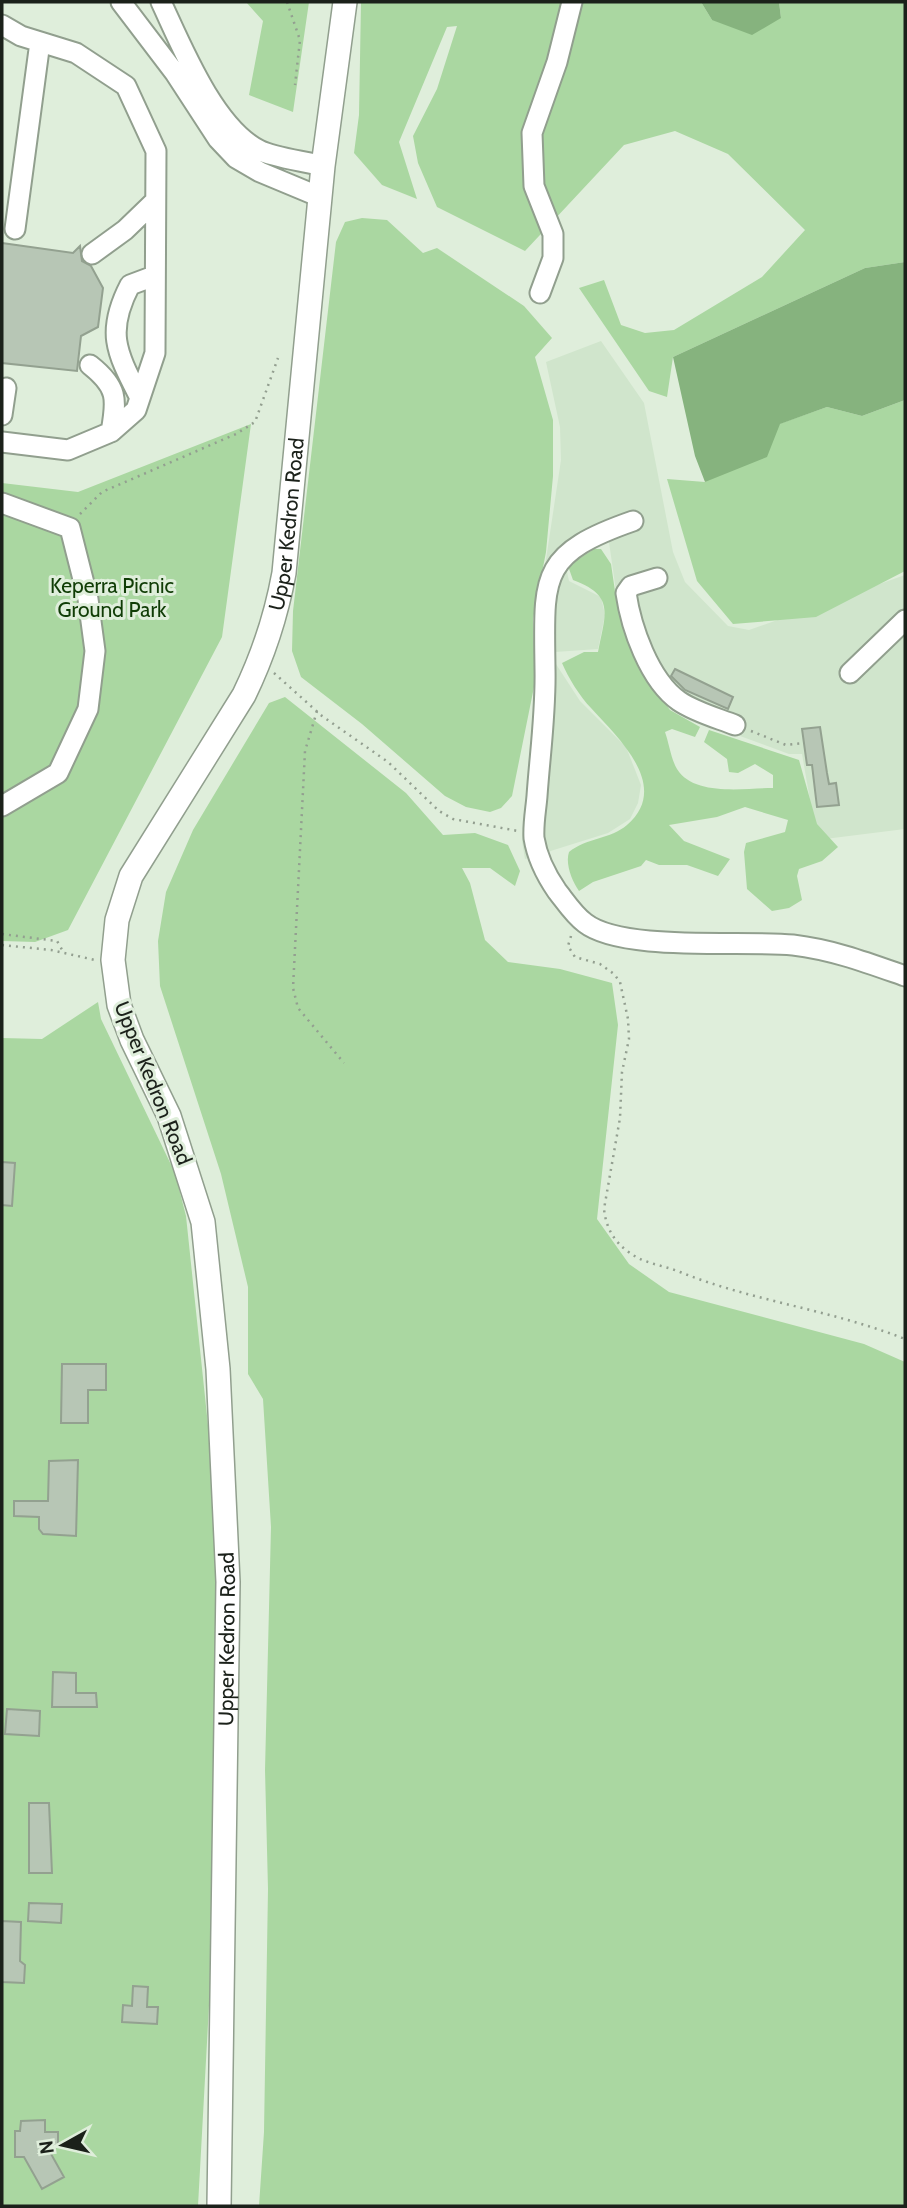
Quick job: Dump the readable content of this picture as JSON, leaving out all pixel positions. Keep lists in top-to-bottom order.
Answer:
{
  "streets": {
    "main road": ["Upper Kedron Road"]
  },
  "parks": ["Keperra Picnic Ground Park"],
  "north": "left"
}
